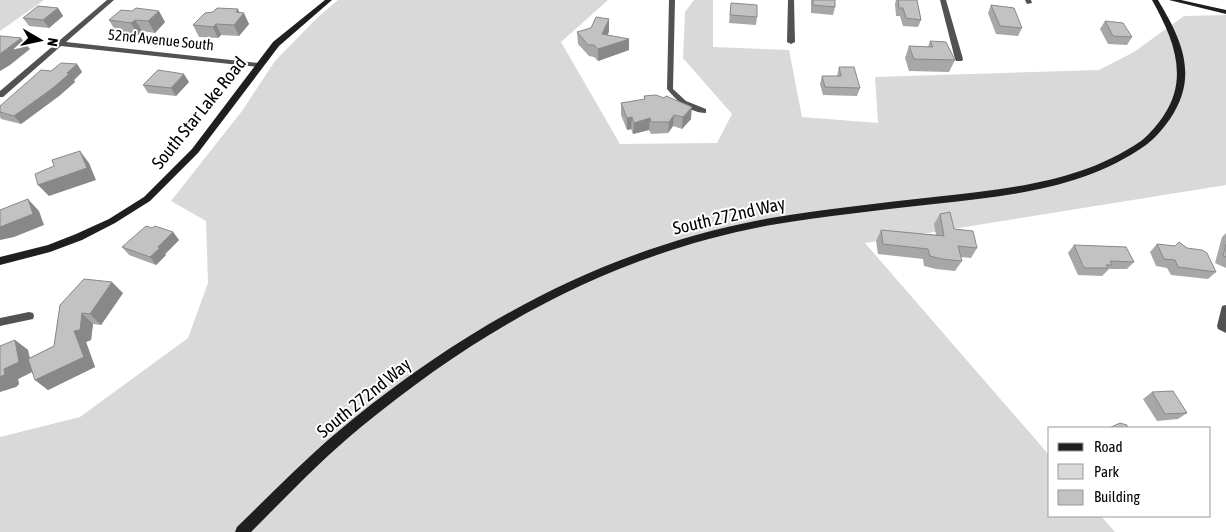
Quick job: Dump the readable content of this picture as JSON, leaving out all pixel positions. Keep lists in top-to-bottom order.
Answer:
{
  "streets": {
    "main road": ["South Star Lake Road", "South 272nd Way"],
    "street": ["52nd Avenue South"]
  },
  "crossings": [
    ["52nd Avenue South", "South Star Lake Road"]
  ],
  "legend": ["Road", "Park", "Building"],
  "north": "right"
}
